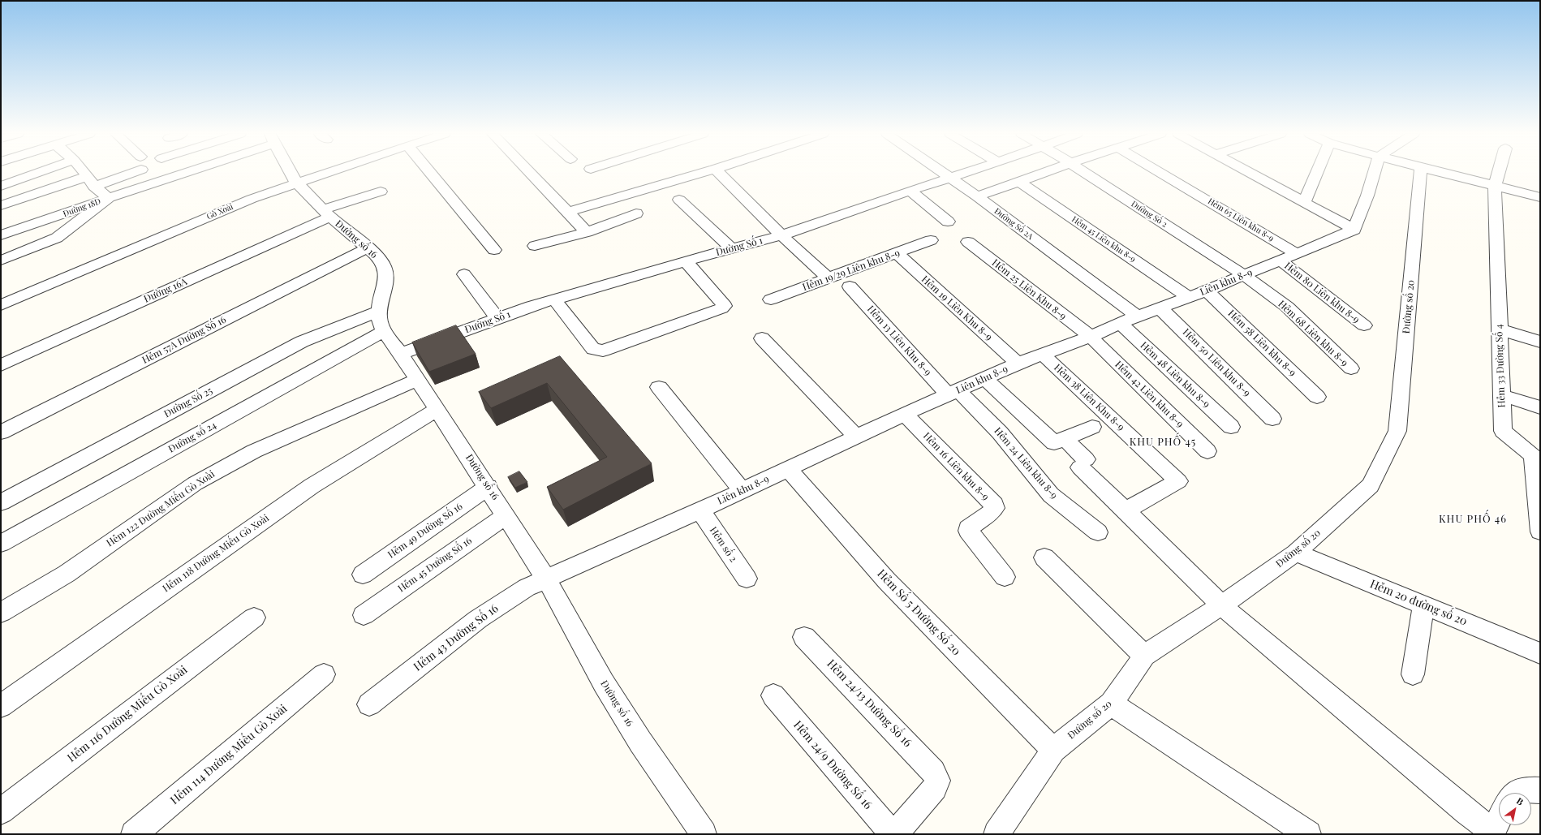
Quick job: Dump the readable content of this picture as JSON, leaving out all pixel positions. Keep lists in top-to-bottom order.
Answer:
{
  "streets": {
    "street": [
      "Đường 18D",
      "Gò Xoài",
      "Đường Số 2",
      "Hẻm 65 Liên khu 8-9",
      "Đường Số 2A",
      "Đường số 16",
      "Hẻm 45 Liên khu 8-9",
      "Đường Số 1",
      "Hẻm 19/29 Liên khu 8-9",
      "Liên khu 8-9",
      "Hẻm 25 Liên Khu 8-9",
      "Đường 16A",
      "Hẻm 80 Liên khu 8-9",
      "Đường số 20",
      "Hẻm 19 Liên Khu 8-9",
      "Hẻm 68 Liên khu 8-9",
      "Hẻm 57A Đường Số 16",
      "Hẻm 13 Liên Khu 8-9",
      "Hẻm 58 Liên khu 8-9",
      "Hẻm 50 Liên khu 8-9",
      "Hẻm 33 Đường Số 4",
      "Hẻm 48 Liên khu 8-9",
      "Hẻm 42 Liên khu 8-9",
      "Hẻm 38 Liên Khu 8-9",
      "Đường Số 25",
      "Đường số 24",
      "Hẻm 24 Liên khu 8-9",
      "Hẻm 16 Liên khu 8-9",
      "Hẻm 122 Đường Miếu Gò Xoài",
      "Hẻm 49 Đường Số 16",
      "Hẻm số 2",
      "Hẻm 118 Đường Miếu Gò Xoài",
      "Hẻm 45 Đường Số 16",
      "Hẻm 20 đường số 20",
      "Hẻm Số 5 Đường Số 20",
      "Hẻm 43 Đường Số 16",
      "Hẻm 24/13 Đường Số 16",
      "Hẻm 116 Đường Miếu Gò Xoài",
      "Hẻm 114 Đường Miếu Gò Xoài",
      "Hẻm 24/9 Đường Số 16"
    ]
  },
  "crossings": [
    ["Gò Xoài", "Đường số 16"],
    ["Đường Số 2", "Liên khu 8-9"],
    ["Đường Số 2", "Hẻm 68 Liên khu 8-9"],
    ["Hẻm 65 Liên khu 8-9", "Liên khu 8-9"],
    ["Đường Số 2A", "Đường Số 1"],
    ["Đường Số 2A", "Liên khu 8-9"],
    ["Đường số 16", "Đường Số 1"],
    ["Đường số 16", "Liên khu 8-9"],
    ["Đường số 16", "Đường 16A"],
    ["Đường số 16", "Hẻm 57A Đường Số 16"],
    ["Đường số 16", "Đường Số 25"],
    ["Đường số 16", "Đường số 24"],
    ["Đường số 16", "Hẻm 122 Đường Miếu Gò Xoài"],
    ["Đường số 16", "Hẻm 49 Đường Số 16"],
    ["Đường số 16", "Hẻm 118 Đường Miếu Gò Xoài"],
    ["Đường số 16", "Hẻm 45 Đường Số 16"],
    ["Đường số 16", "Hẻm 43 Đường Số 16"],
    ["Hẻm 45 Liên khu 8-9", "Liên khu 8-9"],
    ["Hẻm 19/29 Liên khu 8-9", "Hẻm 19 Liên Khu 8-9"],
    ["Liên khu 8-9", "Hẻm 25 Liên Khu 8-9"],
    ["Liên khu 8-9", "Hẻm 80 Liên khu 8-9"],
    ["Liên khu 8-9", "Hẻm 19 Liên Khu 8-9"],
    ["Liên khu 8-9", "Hẻm 68 Liên khu 8-9"],
    ["Liên khu 8-9", "Hẻm 13 Liên Khu 8-9"],
    ["Liên khu 8-9", "Hẻm 58 Liên khu 8-9"],
    ["Liên khu 8-9", "Hẻm 50 Liên khu 8-9"],
    ["Liên khu 8-9", "Hẻm 48 Liên khu 8-9"],
    ["Liên khu 8-9", "Hẻm 42 Liên khu 8-9"],
    ["Liên khu 8-9", "Hẻm 38 Liên Khu 8-9"],
    ["Liên khu 8-9", "Hẻm 24 Liên khu 8-9"],
    ["Liên khu 8-9", "Hẻm 16 Liên khu 8-9"],
    ["Liên khu 8-9", "Hẻm số 2"],
    ["Liên khu 8-9", "Hẻm Số 5 Đường Số 20"],
    ["Liên khu 8-9", "Hẻm 43 Đường Số 16"],
    ["Hẻm 25 Liên Khu 8-9", "Hẻm 42 Liên khu 8-9"],
    ["Đường số 20", "Hẻm 20 đường số 20"],
    ["Đường số 20", "Hẻm Số 5 Đường Số 20"],
    ["Hẻm 13 Liên Khu 8-9", "Hẻm 24 Liên khu 8-9"],
    ["Hẻm 24/13 Đường Số 16", "Hẻm 24/9 Đường Số 16"]
  ],
  "districts": ["KHU PHỐ 45", "KHU PHỐ 46"],
  "north": "top right"
}
